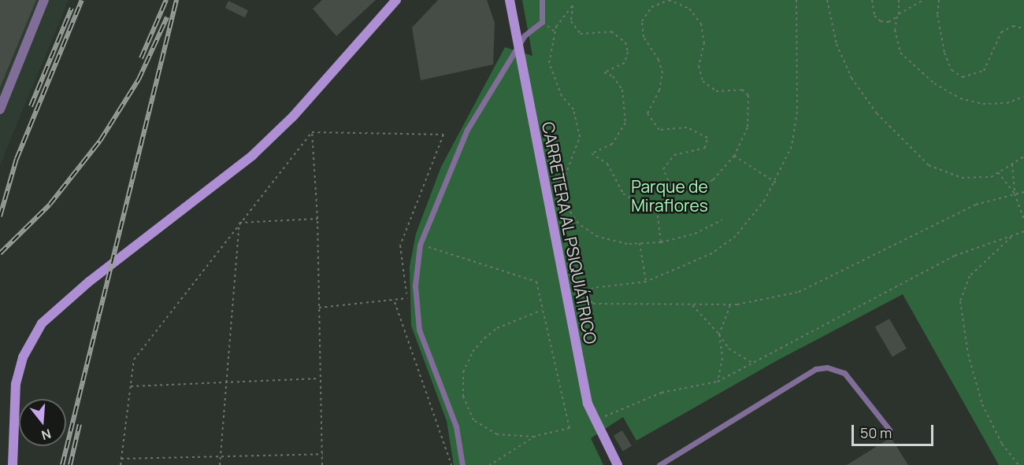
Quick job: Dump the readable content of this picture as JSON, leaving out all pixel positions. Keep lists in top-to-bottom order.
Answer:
{
  "streets": {
    "street": ["CARRETERA AL PSIQUIÁTRICO"]
  },
  "parks": ["Parque de Miraflores"],
  "scale_bar": "50 m",
  "north": "bottom"
}
